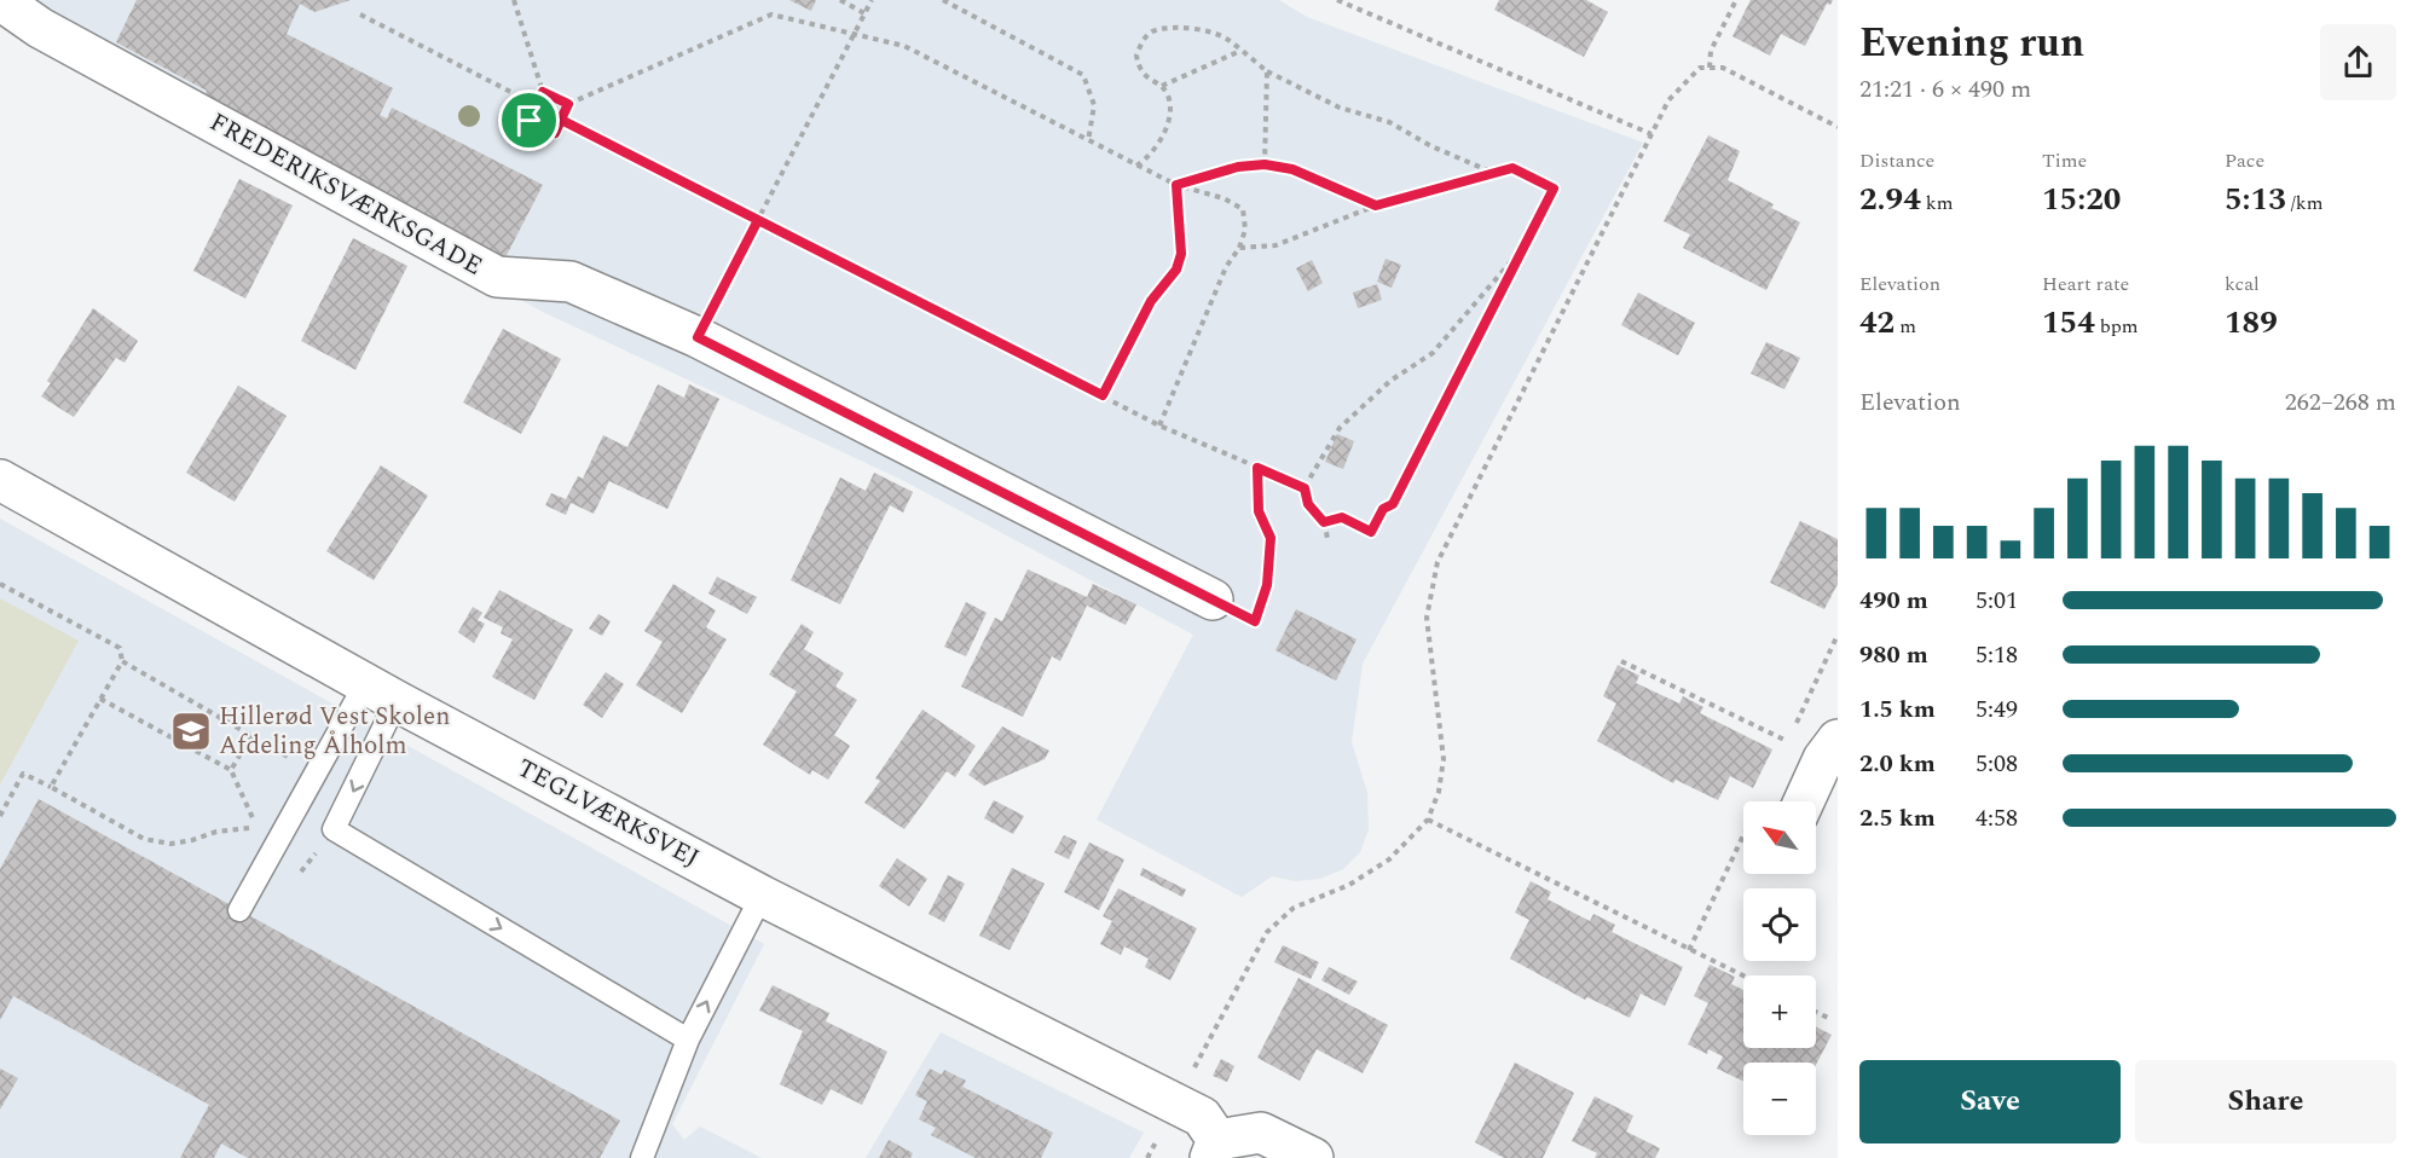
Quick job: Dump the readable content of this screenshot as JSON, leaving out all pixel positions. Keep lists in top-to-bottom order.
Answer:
{
  "streets": {
    "street": ["FREDERIKSVÆRKSGADE", "TEGLVÆRKSVEJ"]
  },
  "places": {
    "school or university": ["Hillerød Vest Skolen Afdeling Ålholm"]
  },
  "north": "top left",
  "page": {
    "heading": ["Evening run", "21:21 · 6 × 490 m"],
    "stats": [
      ["Distance", "2.94 km"],
      ["Time", "15:20"],
      ["Pace", "5:13 /km"],
      ["Elevation", "42 m"],
      ["Heart rate", "154 bpm"],
      ["kcal", "189"]
    ],
    "chart": ["Elevation", "262–268 m"],
    "list": [
      {
        "name": "490 m",
        "note": "5:01"
      },
      {
        "name": "980 m",
        "note": "5:18"
      },
      {
        "name": "1.5 km",
        "note": "5:49"
      },
      {
        "name": "2.0 km",
        "note": "5:08"
      },
      {
        "name": "2.5 km",
        "note": "4:58"
      }
    ],
    "map_buttons": ["+", "−"],
    "buttons": ["Save", "Share"]
  }
}
